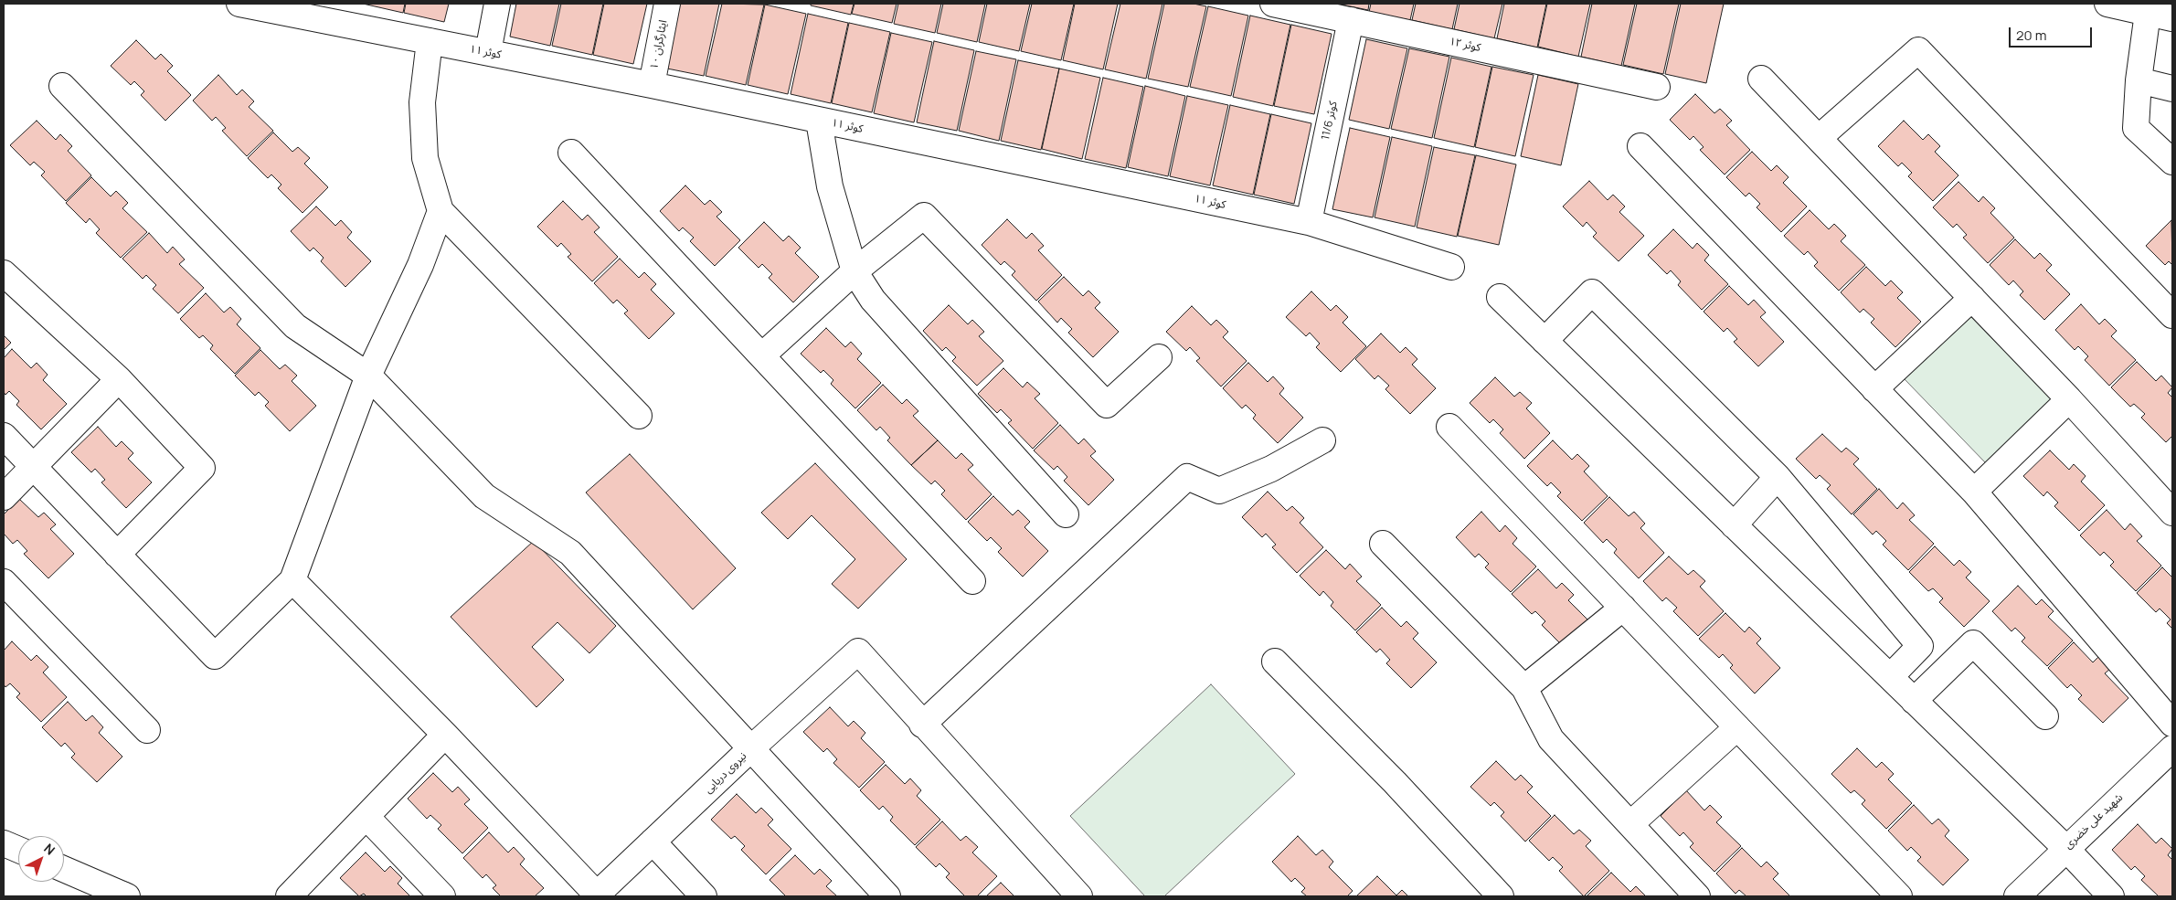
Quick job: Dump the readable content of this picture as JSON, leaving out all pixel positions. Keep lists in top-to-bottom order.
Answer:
{
  "streets": {
    "street": [
      "ایثارگران ۱۰",
      "کوثر ۱۲",
      "کوثر ۱۱",
      "کوثر 11/6",
      "نیروی دریایی",
      "شهید علی خضری"
    ]
  },
  "crossings": [
    ["ایثارگران ۱۰", "کوثر ۱۱"],
    ["کوثر ۱۲", "کوثر 11/6"],
    ["کوثر ۱۱", "کوثر 11/6"]
  ],
  "scale_bar": "20 m",
  "north": "top right"
}
